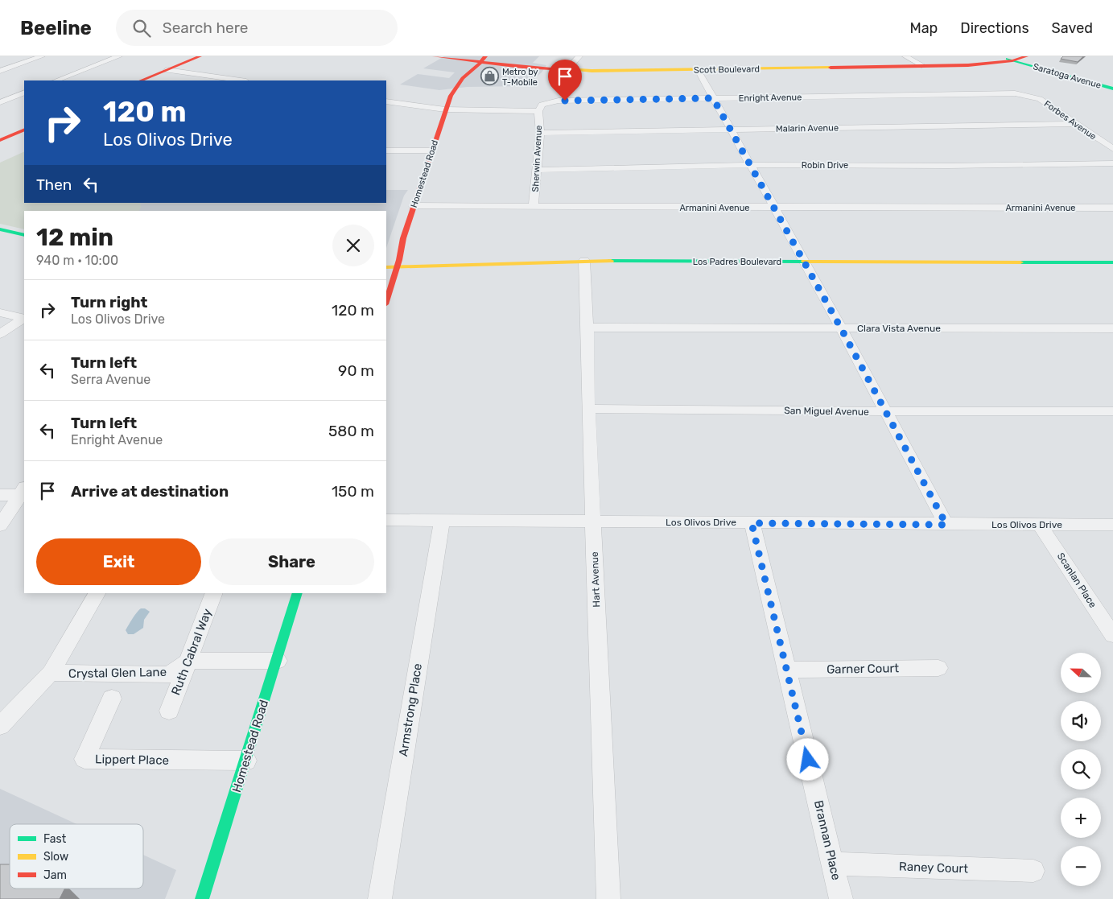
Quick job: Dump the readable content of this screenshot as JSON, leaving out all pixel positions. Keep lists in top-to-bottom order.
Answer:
{
  "streets": {
    "main road": [
      "Scott Boulevard",
      "Saratoga Avenue",
      "Homestead Road",
      "Los Padres Boulevard"
    ],
    "street": [
      "Enright Avenue",
      "Forbes Avenue",
      "Malarin Avenue",
      "Sherwin Avenue",
      "Robin Drive",
      "Armanini Avenue",
      "Clara Vista Avenue",
      "San Miguel Avenue",
      "Los Olivos Drive",
      "Hart Avenue",
      "Scanlan Place",
      "Ruth Cabral Way",
      "Garner Court",
      "Crystal Glen Lane",
      "Armstrong Place",
      "Lippert Place",
      "Brannan Place",
      "Raney Court"
    ]
  },
  "crossings": [
    ["Scott Boulevard", "Saratoga Avenue"],
    ["Scott Boulevard", "Homestead Road"],
    ["Enright Avenue", "Forbes Avenue"],
    ["Enright Avenue", "Sherwin Avenue"],
    ["Forbes Avenue", "Malarin Avenue"],
    ["Malarin Avenue", "Sherwin Avenue"],
    ["Sherwin Avenue", "Robin Drive"],
    ["Sherwin Avenue", "Armanini Avenue"],
    ["Homestead Road", "Armanini Avenue"],
    ["Homestead Road", "Los Padres Boulevard"],
    ["Homestead Road", "Lippert Place"],
    ["Los Padres Boulevard", "Hart Avenue"],
    ["Clara Vista Avenue", "Hart Avenue"],
    ["San Miguel Avenue", "Hart Avenue"],
    ["Los Olivos Drive", "Hart Avenue"],
    ["Los Olivos Drive", "Scanlan Place"],
    ["Los Olivos Drive", "Armstrong Place"],
    ["Los Olivos Drive", "Brannan Place"],
    ["Ruth Cabral Way", "Crystal Glen Lane"],
    ["Garner Court", "Brannan Place"],
    ["Brannan Place", "Raney Court"]
  ],
  "places": {
    "shop": ["Metro by T-Mobile"]
  },
  "legend": ["Fast", "Slow", "Jam"],
  "north": "left",
  "page": {
    "header": "Beeline",
    "search": "Search here",
    "nav": ["Map", "Directions", "Saved"],
    "turn": ["120 m", "Los Olivos Drive"],
    "then": "Then",
    "heading": ["12 min", "940 m · 10:00"],
    "list": [
      {
        "name": "Turn right",
        "note": "Los Olivos Drive",
        "value": "120 m"
      },
      {
        "name": "Turn left",
        "note": "Serra Avenue",
        "value": "90 m"
      },
      {
        "name": "Turn left",
        "note": "Enright Avenue",
        "value": "580 m"
      },
      {
        "name": "Arrive at destination",
        "value": "150 m"
      }
    ],
    "buttons": ["Exit", "Share"],
    "map_buttons": ["+", "−"]
  }
}
